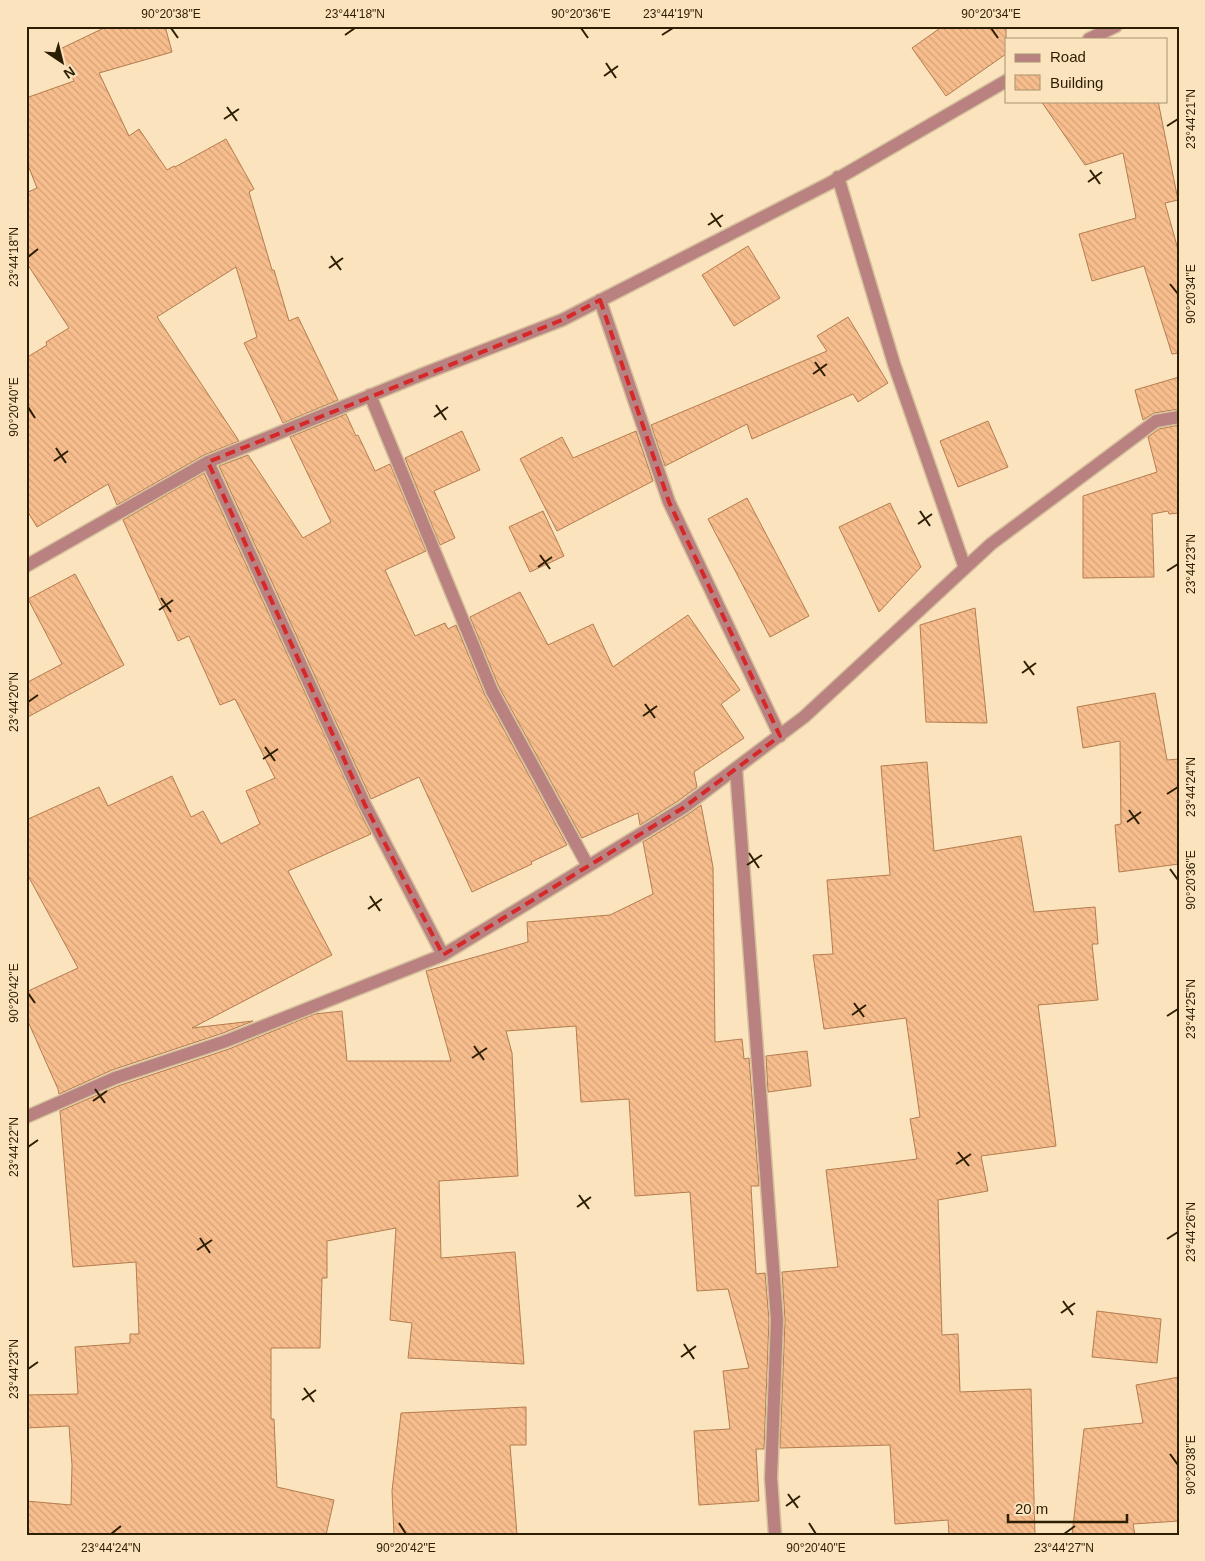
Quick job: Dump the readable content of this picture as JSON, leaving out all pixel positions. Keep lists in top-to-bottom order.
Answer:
{
  "legend": ["Road", "Building"],
  "scale_bar": "20 m",
  "north": "bottom right",
  "coordinates": [
    "90°20'38\"E",
    "23°44'18\"N",
    "90°20'36\"E",
    "23°44'19\"N",
    "90°20'34\"E",
    "23°44'21\"N",
    "90°20'40\"E",
    "23°44'23\"N",
    "23°44'20\"N",
    "23°44'24\"N",
    "90°20'42\"E",
    "23°44'25\"N",
    "23°44'22\"N",
    "23°44'26\"N",
    "23°44'27\"N"
  ]
}
